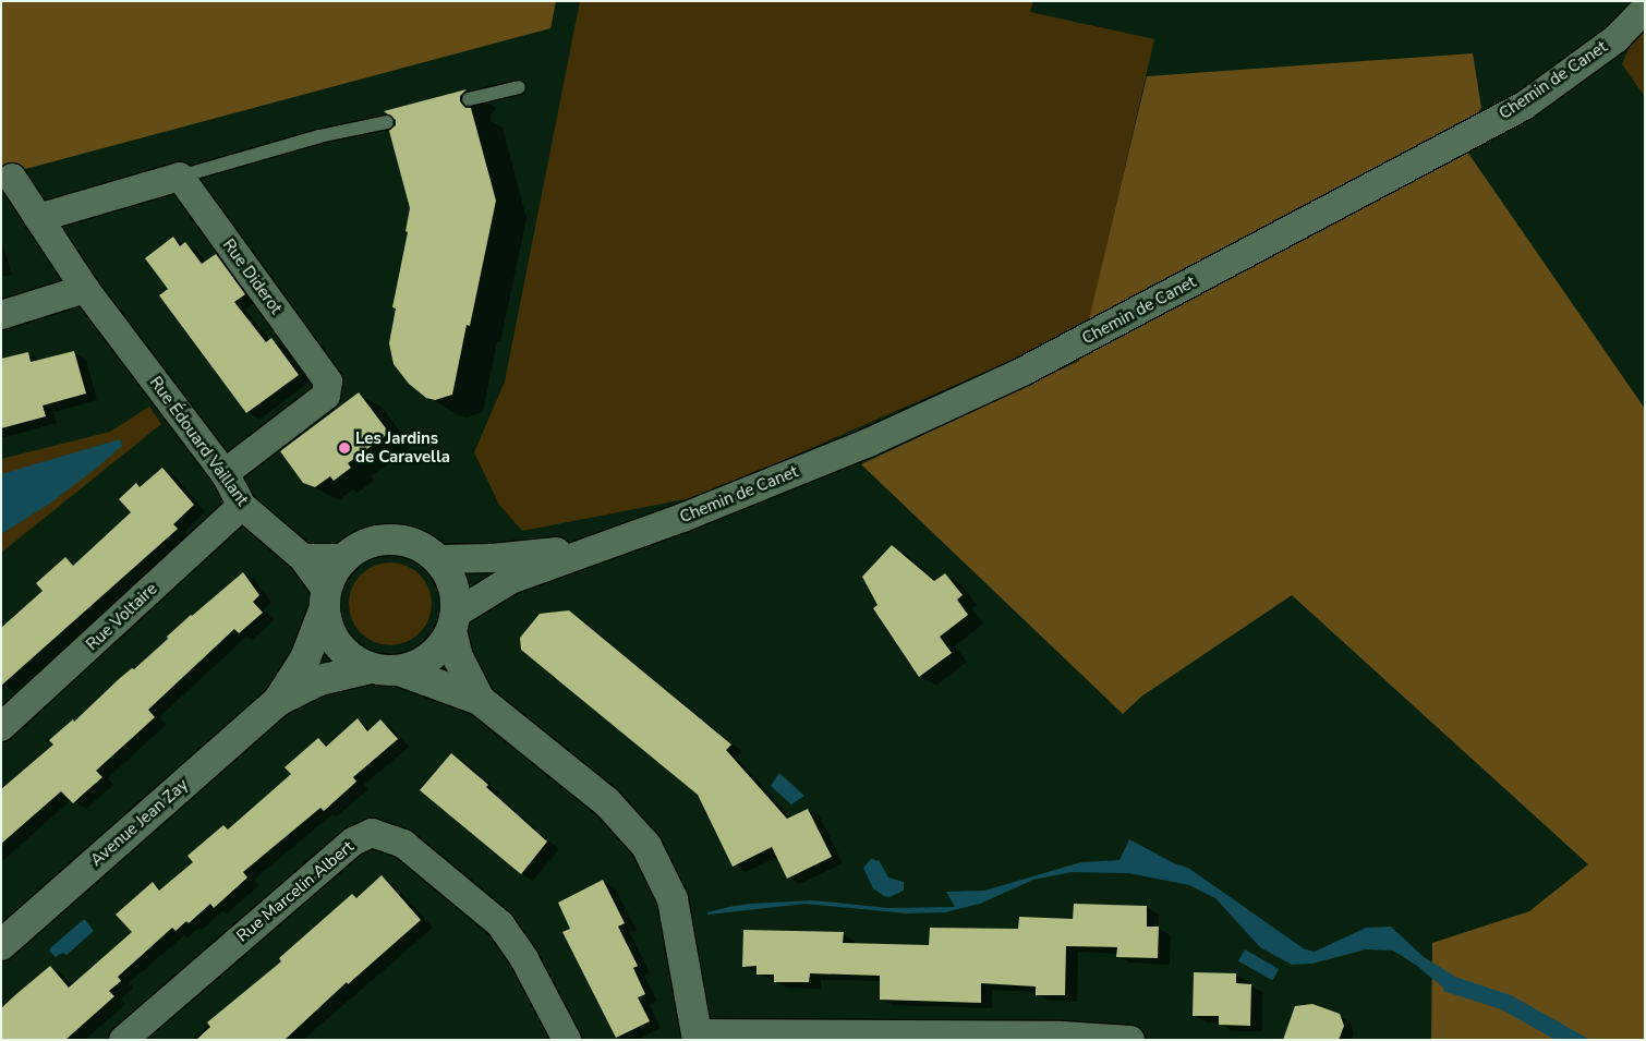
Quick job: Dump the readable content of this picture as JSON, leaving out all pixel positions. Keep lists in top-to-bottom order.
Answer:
{
  "streets": {
    "street": [
      "Chemin de Canet",
      "Rue Diderot",
      "Rue Édouard Vaillant",
      "Rue Voltaire",
      "Avenue Jean Zay",
      "Rue Marcelin Albert"
    ]
  },
  "crossings": [
    ["Chemin de Canet", "Rue Édouard Vaillant"],
    ["Chemin de Canet", "Avenue Jean Zay"],
    ["Rue Diderot", "Rue Édouard Vaillant"],
    ["Rue Édouard Vaillant", "Rue Voltaire"],
    ["Rue Édouard Vaillant", "Avenue Jean Zay"]
  ],
  "places": ["Les Jardins de Caravella"]
}
